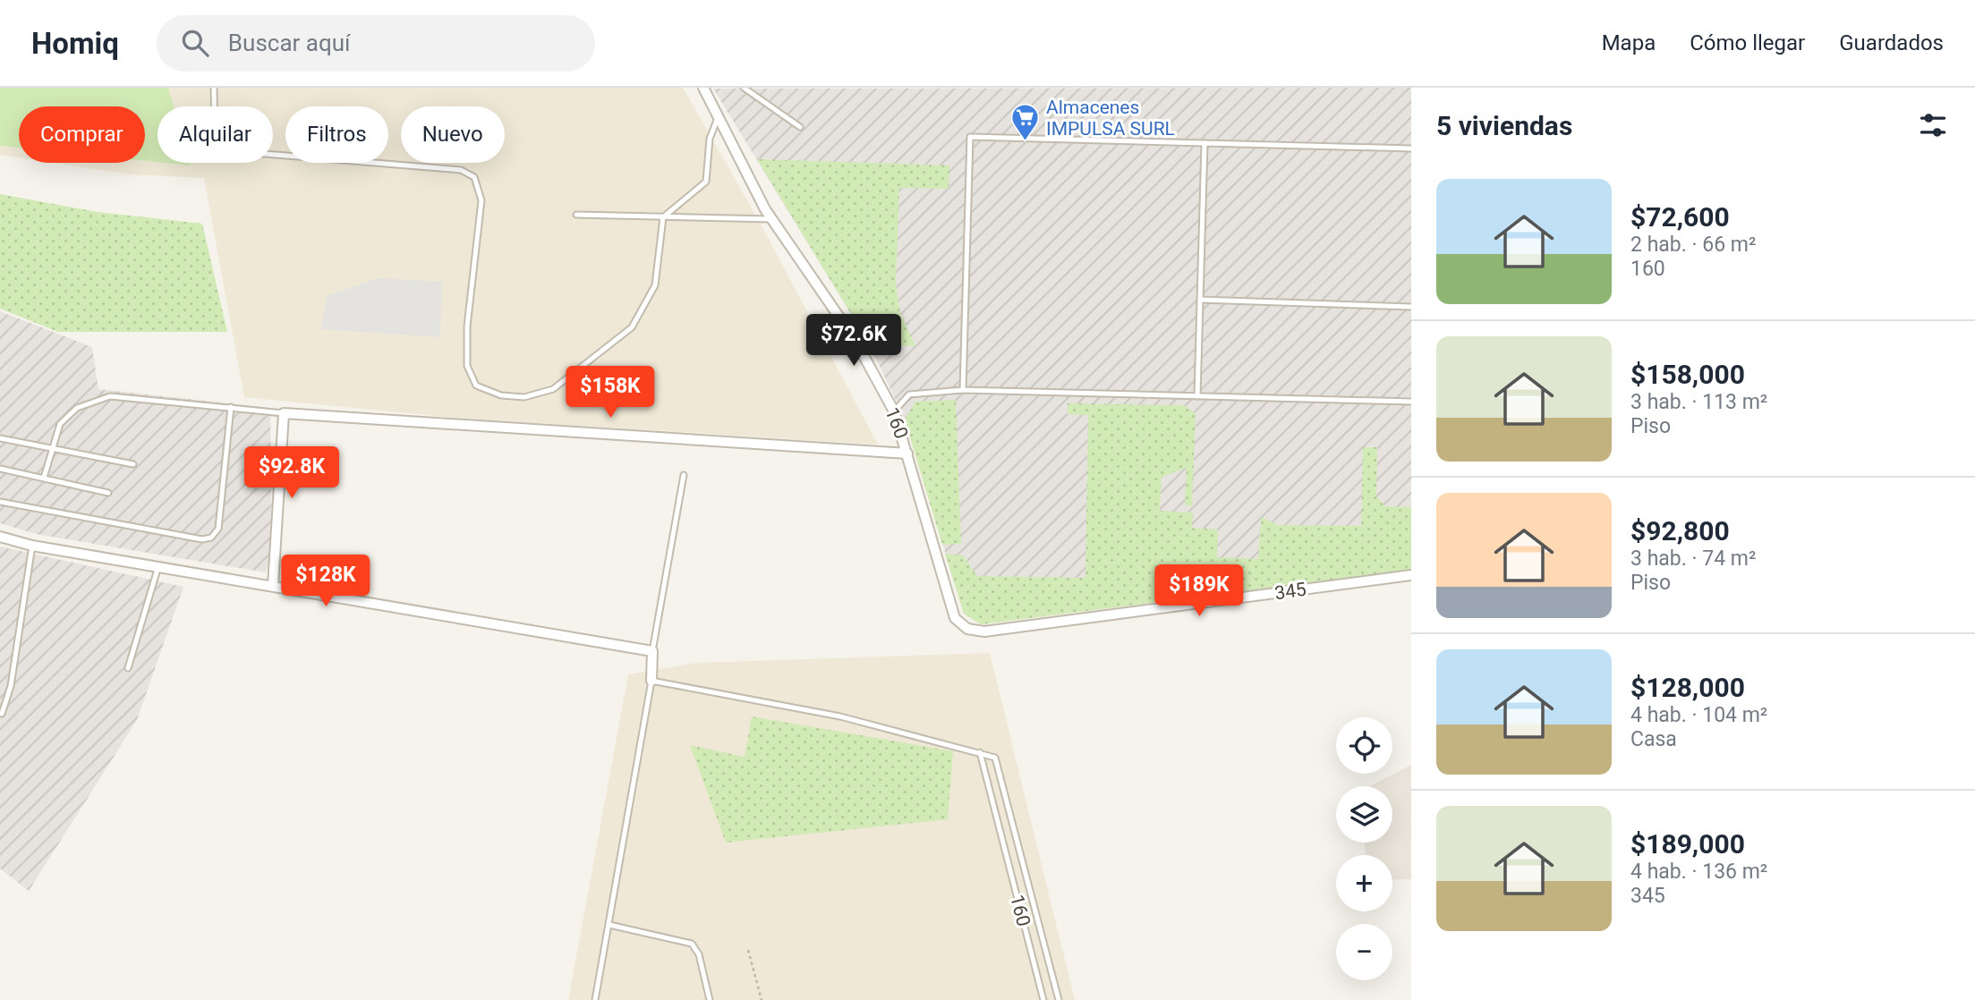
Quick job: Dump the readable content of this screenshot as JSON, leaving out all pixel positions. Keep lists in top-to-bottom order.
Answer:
{
  "streets": {
    "street": ["160", "345"]
  },
  "crossings": [
    ["160", "345"]
  ],
  "places": {
    "supermarket": ["Almacenes IMPULSA SURL"]
  },
  "page": {
    "header": "Homiq",
    "search": "Buscar aquí",
    "nav": ["Mapa", "Cómo llegar", "Guardados"],
    "heading": "5 viviendas",
    "chip": [
      "Comprar",
      "Alquilar",
      "Filtros",
      "Nuevo"
    ],
    "list": [
      {
        "name": "$72,600",
        "note": "2 hab. · 66 m² · 160"
      },
      {
        "name": "$158,000",
        "note": "3 hab. · 113 m² · Piso"
      },
      {
        "name": "$92,800",
        "note": "3 hab. · 74 m² · Piso"
      },
      {
        "name": "$128,000",
        "note": "4 hab. · 104 m² · Casa"
      },
      {
        "name": "$189,000",
        "note": "4 hab. · 136 m² · 345"
      }
    ],
    "price": [
      "$72.6K",
      "$158K",
      "$92.8K",
      "$128K",
      "$189K"
    ],
    "map_buttons": ["+", "−"]
  }
}
